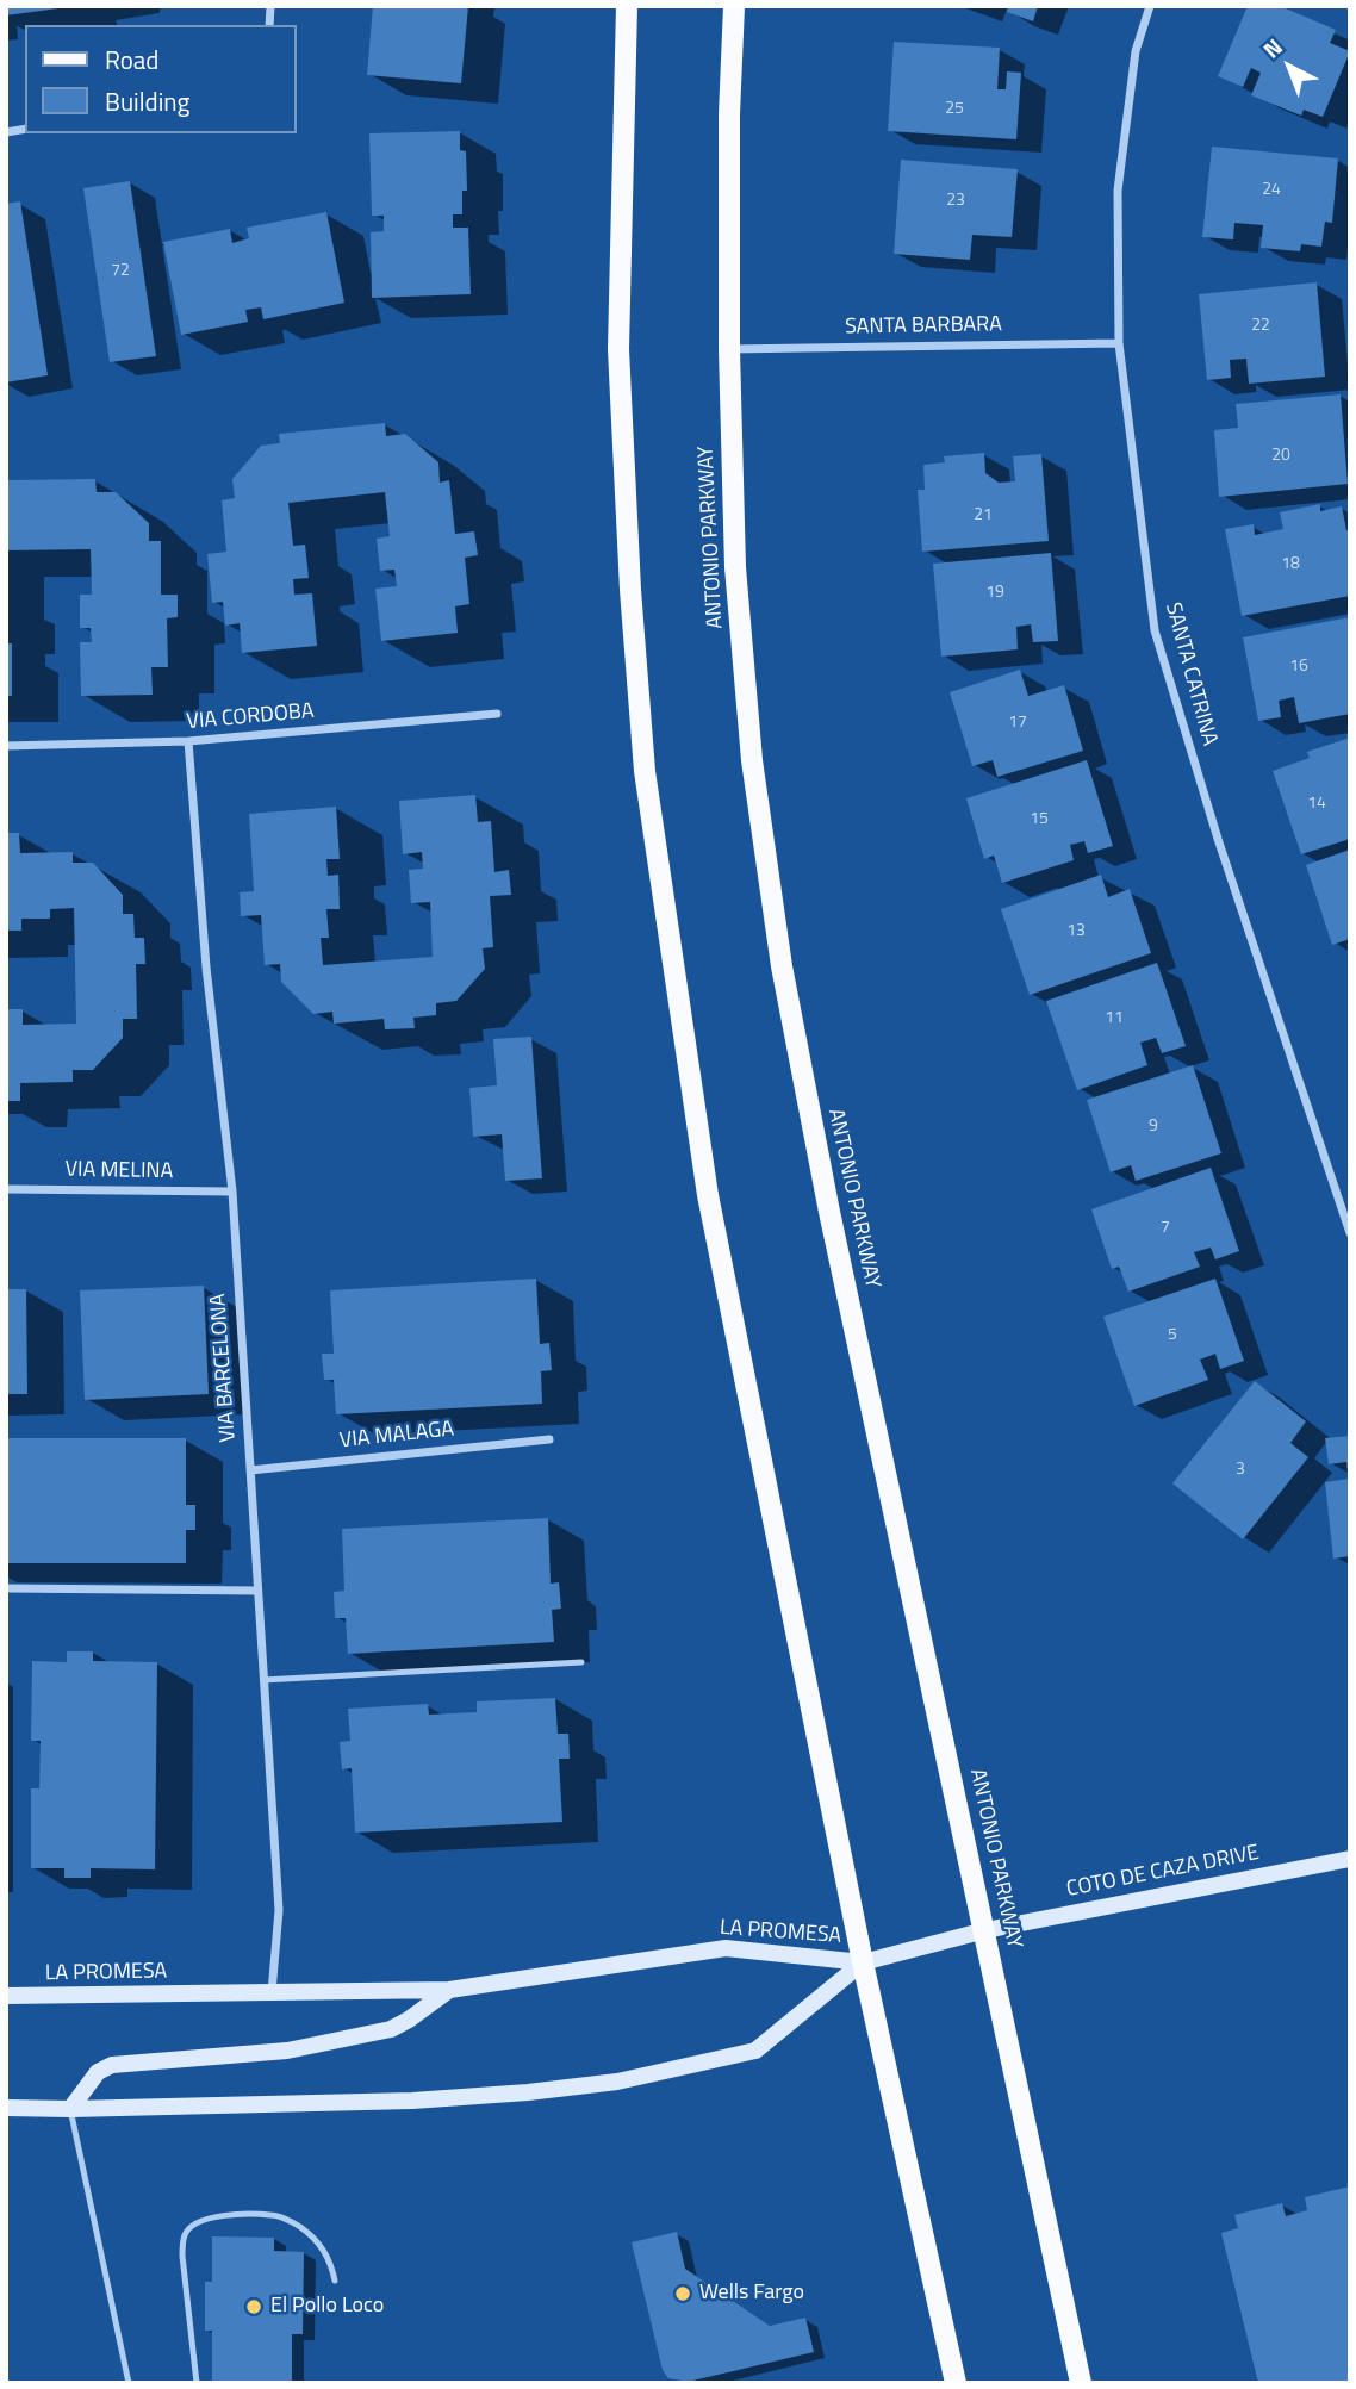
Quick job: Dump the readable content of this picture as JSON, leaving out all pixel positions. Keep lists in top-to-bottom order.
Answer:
{
  "streets": {
    "main road": ["ANTONIO PARKWAY", "COTO DE CAZA DRIVE", "LA PROMESA"],
    "street": [
      "SANTA BARBARA",
      "SANTA CATRINA",
      "VIA CORDOBA",
      "VIA MELINA",
      "VIA BARCELONA",
      "VIA MALAGA"
    ]
  },
  "crossings": [
    ["SANTA BARBARA", "ANTONIO PARKWAY"],
    ["SANTA BARBARA", "SANTA CATRINA"],
    ["ANTONIO PARKWAY", "COTO DE CAZA DRIVE"],
    ["VIA CORDOBA", "VIA BARCELONA"],
    ["VIA MELINA", "VIA BARCELONA"],
    ["VIA BARCELONA", "VIA MALAGA"],
    ["VIA BARCELONA", "LA PROMESA"],
    ["COTO DE CAZA DRIVE", "LA PROMESA"]
  ],
  "places": ["Wells Fargo", "El Pollo Loco"],
  "house_numbers": [
    "25",
    "24",
    "23",
    "72",
    "22",
    "20",
    "21",
    "18",
    "19",
    "16",
    "17",
    "14",
    "15",
    "13",
    "11",
    "9",
    "7",
    "5",
    "3"
  ],
  "legend": ["Road", "Building"],
  "north": "top left"
}
